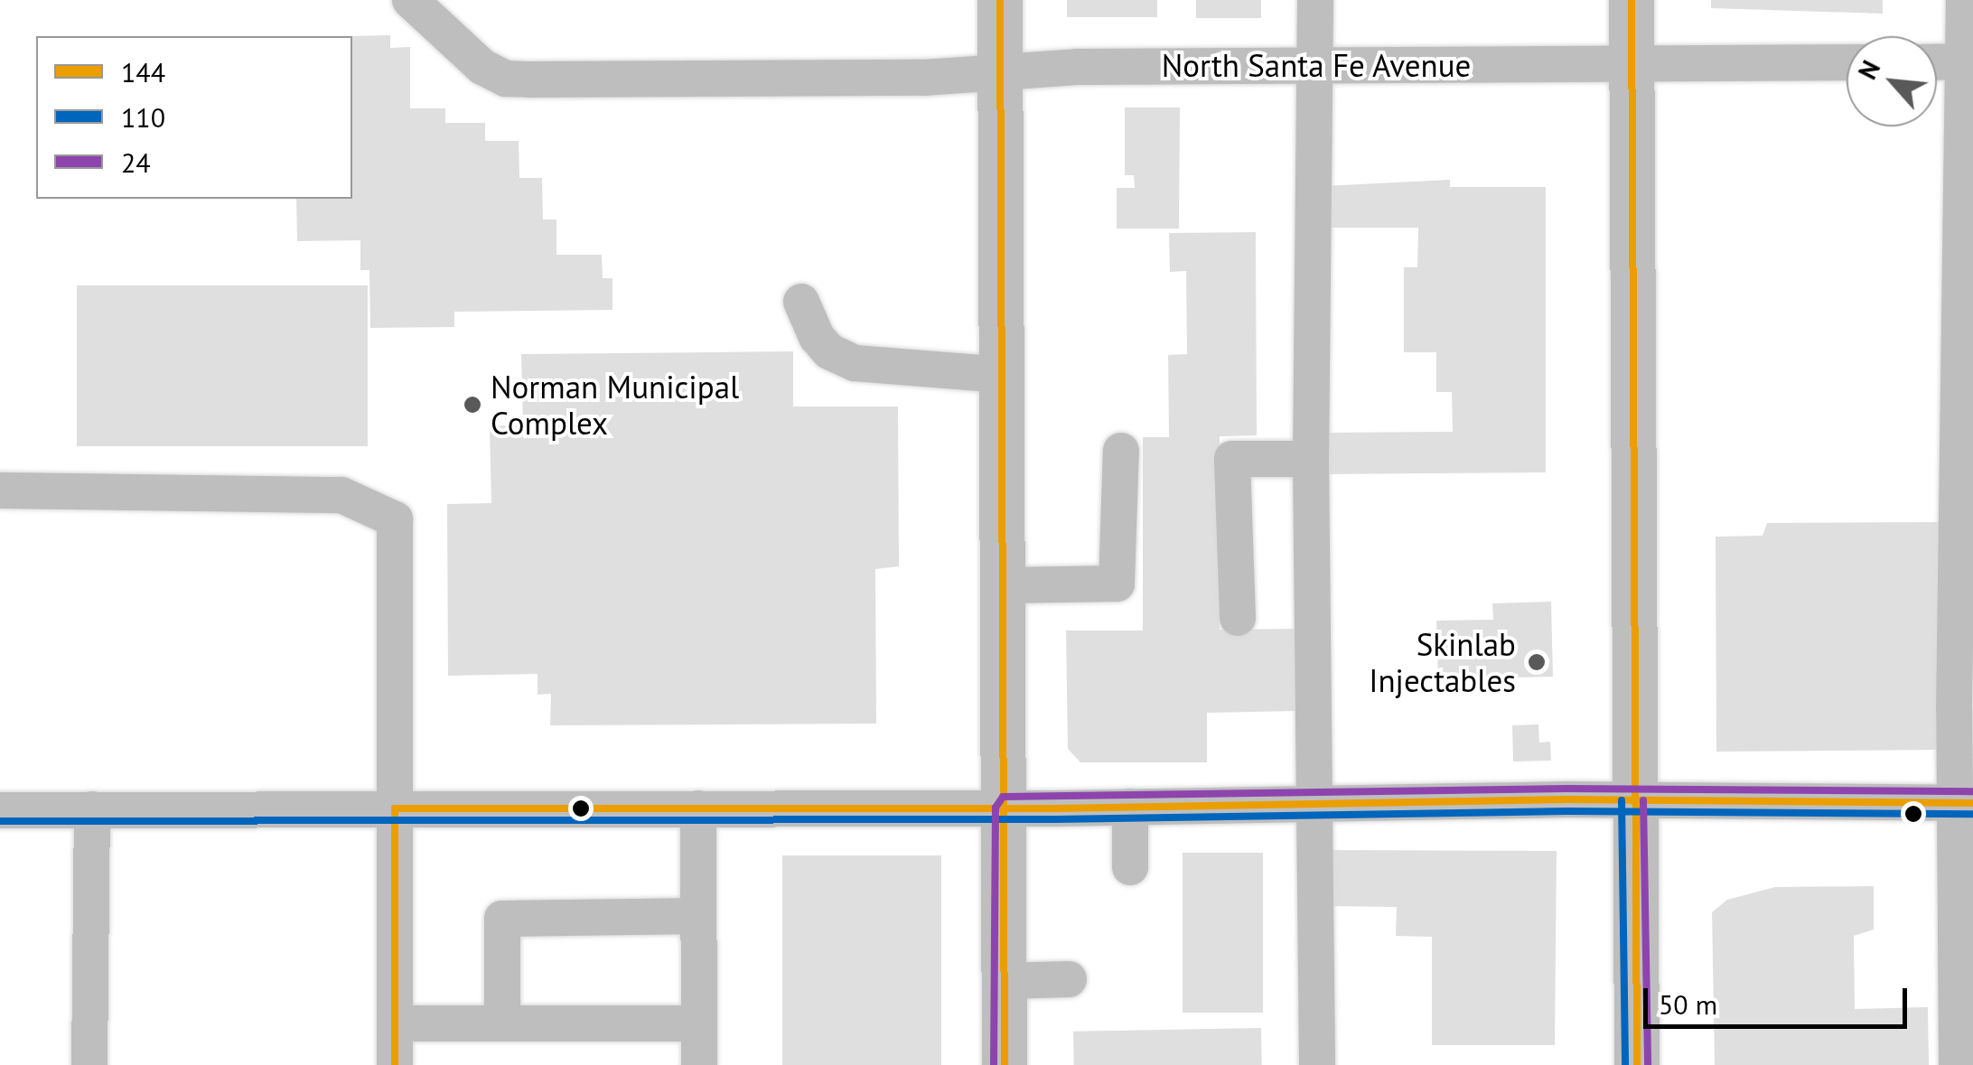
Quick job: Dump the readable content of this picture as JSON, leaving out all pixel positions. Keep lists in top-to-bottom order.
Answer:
{
  "streets": {
    "street": ["North Santa Fe Avenue"]
  },
  "places": ["Norman Municipal Complex", "Skinlab Injectables"],
  "lines": ["transit line 144", "transit line 24", "transit line 110"],
  "legend": ["144", "110", "24"],
  "scale_bar": "50 m",
  "north": "top left"
}
